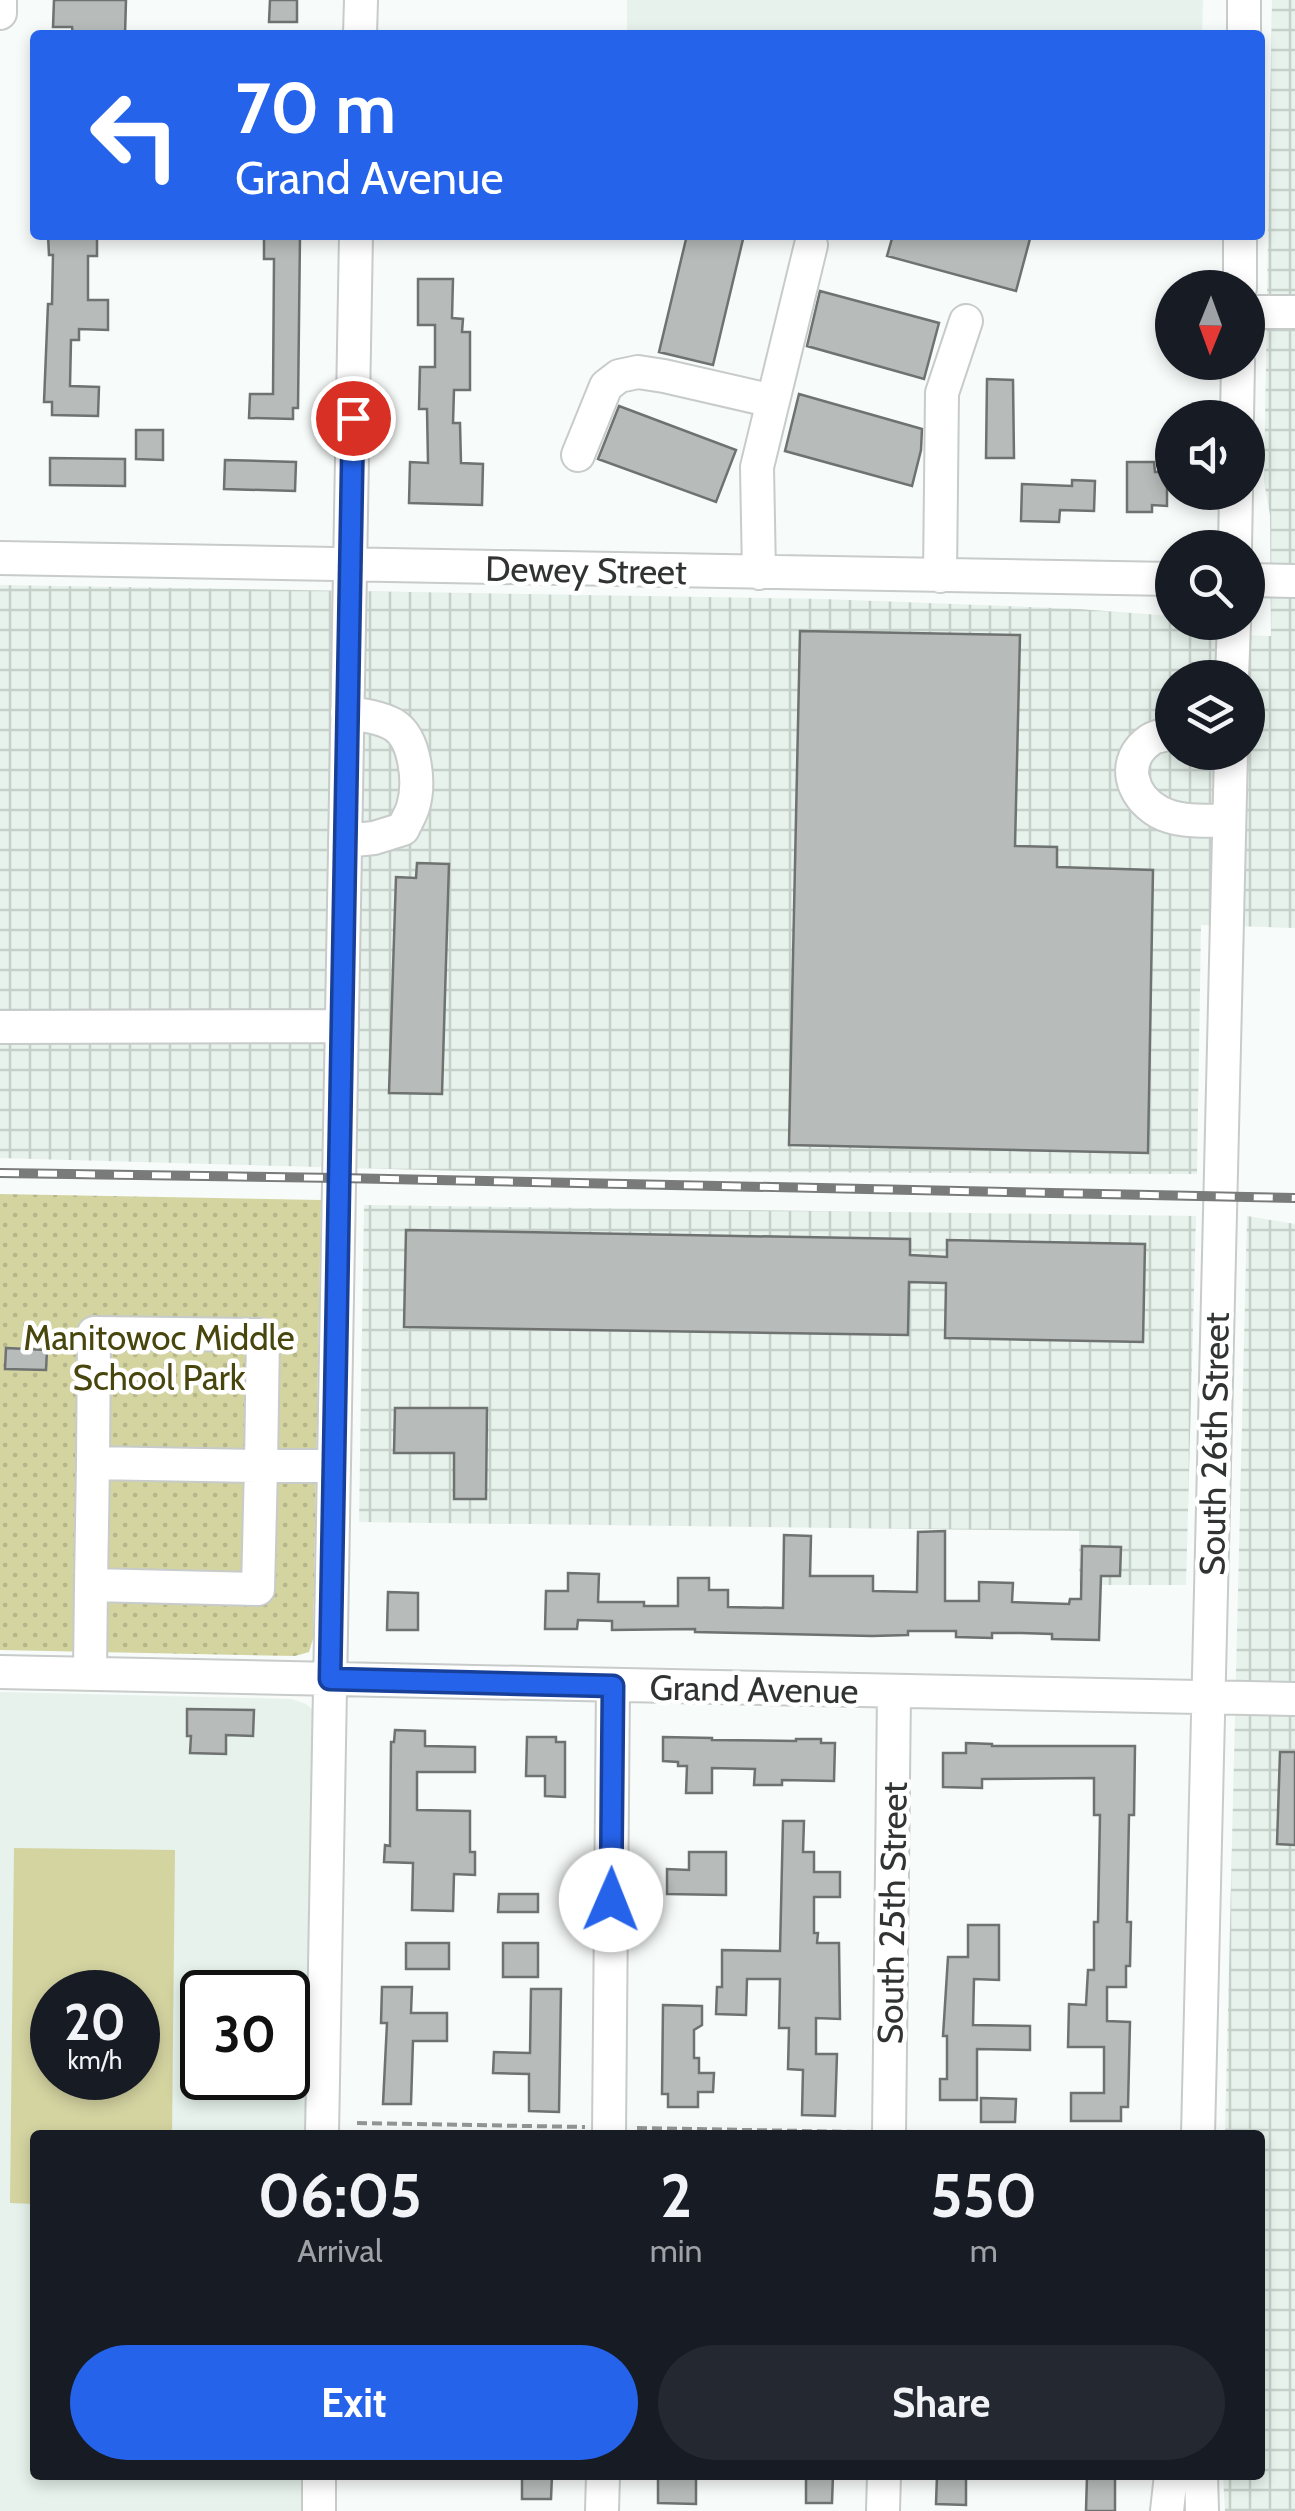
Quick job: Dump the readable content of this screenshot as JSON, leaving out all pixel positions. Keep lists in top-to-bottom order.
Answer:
{
  "streets": {
    "street": [
      "Dewey Street",
      "South 26th Street",
      "Grand Avenue",
      "South 25th Street"
    ]
  },
  "crossings": [
    ["South 26th Street", "Grand Avenue"],
    ["Grand Avenue", "South 25th Street"]
  ],
  "parks": ["Manitowoc Middle School Park"],
  "north": "bottom",
  "page": {
    "turn": ["70 m", "Grand Avenue"],
    "speed": "20 km/h",
    "limit": "30",
    "eta": [
      "06:05",
      "Arrival",
      "2",
      "min",
      "550",
      "m"
    ],
    "buttons": ["Exit", "Share"]
  }
}
